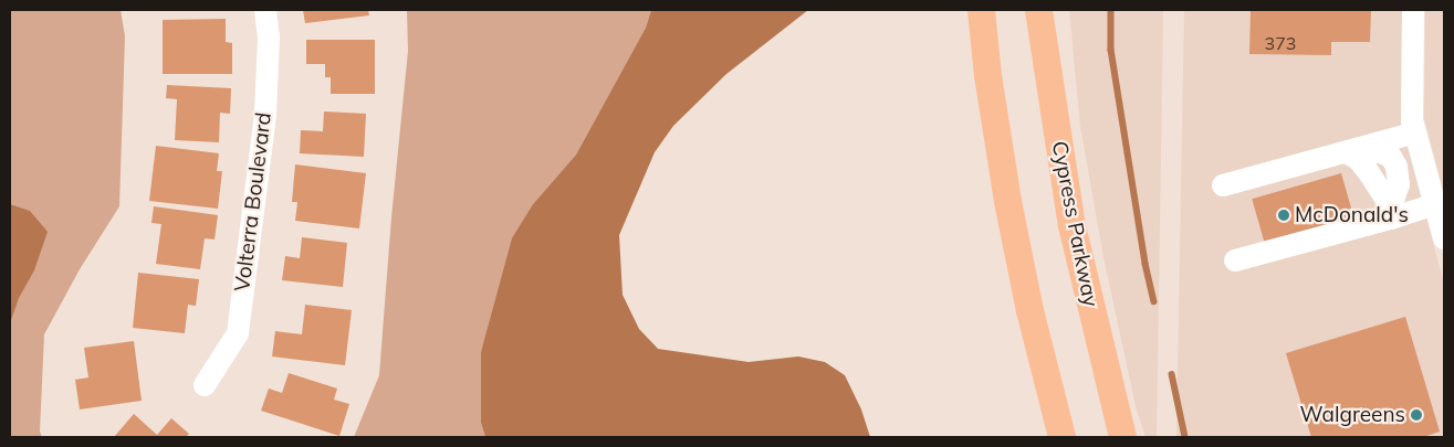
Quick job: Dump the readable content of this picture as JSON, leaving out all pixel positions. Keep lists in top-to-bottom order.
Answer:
{
  "streets": {
    "main road": ["Cypress Parkway"],
    "street": ["Volterra Boulevard"]
  },
  "places": ["McDonald's", "Walgreens"],
  "house_numbers": ["373"]
}
